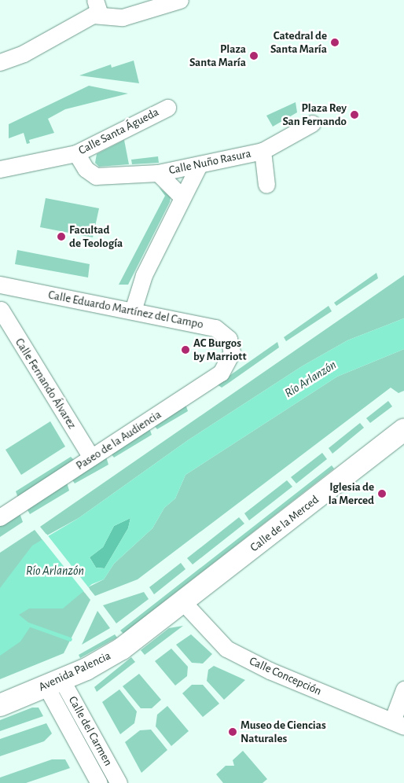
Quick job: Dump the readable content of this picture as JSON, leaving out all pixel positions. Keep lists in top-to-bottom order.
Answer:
{
  "streets": {
    "highway": ["Calle de la Merced", "Avenida Palencia"],
    "street": [
      "Calle Santa Águeda",
      "Calle Nuño Rasura",
      "Calle Eduardo Martínez del Campo",
      "Calle Fernando Álvarez",
      "Paseo de la Audiencia",
      "Calle Concepción",
      "Calle del Carmen"
    ]
  },
  "crossings": [
    ["Calle Santa Águeda", "Calle Nuño Rasura"],
    ["Calle Eduardo Martínez del Campo", "Paseo de la Audiencia"],
    ["Calle Fernando Álvarez", "Paseo de la Audiencia"],
    ["Calle de la Merced", "Avenida Palencia"],
    ["Calle de la Merced", "Calle Concepción"],
    ["Avenida Palencia", "Calle Concepción"],
    ["Avenida Palencia", "Calle del Carmen"]
  ],
  "water": ["Río Arlanzón"],
  "places": [
    "Catedral de Santa María",
    "Plaza Santa María",
    "Plaza Rey San Fernando",
    "Facultad de Teología",
    "AC Burgos by Marriott",
    "Iglesia de la Merced",
    "Museo de Ciencias Naturales"
  ]
}
